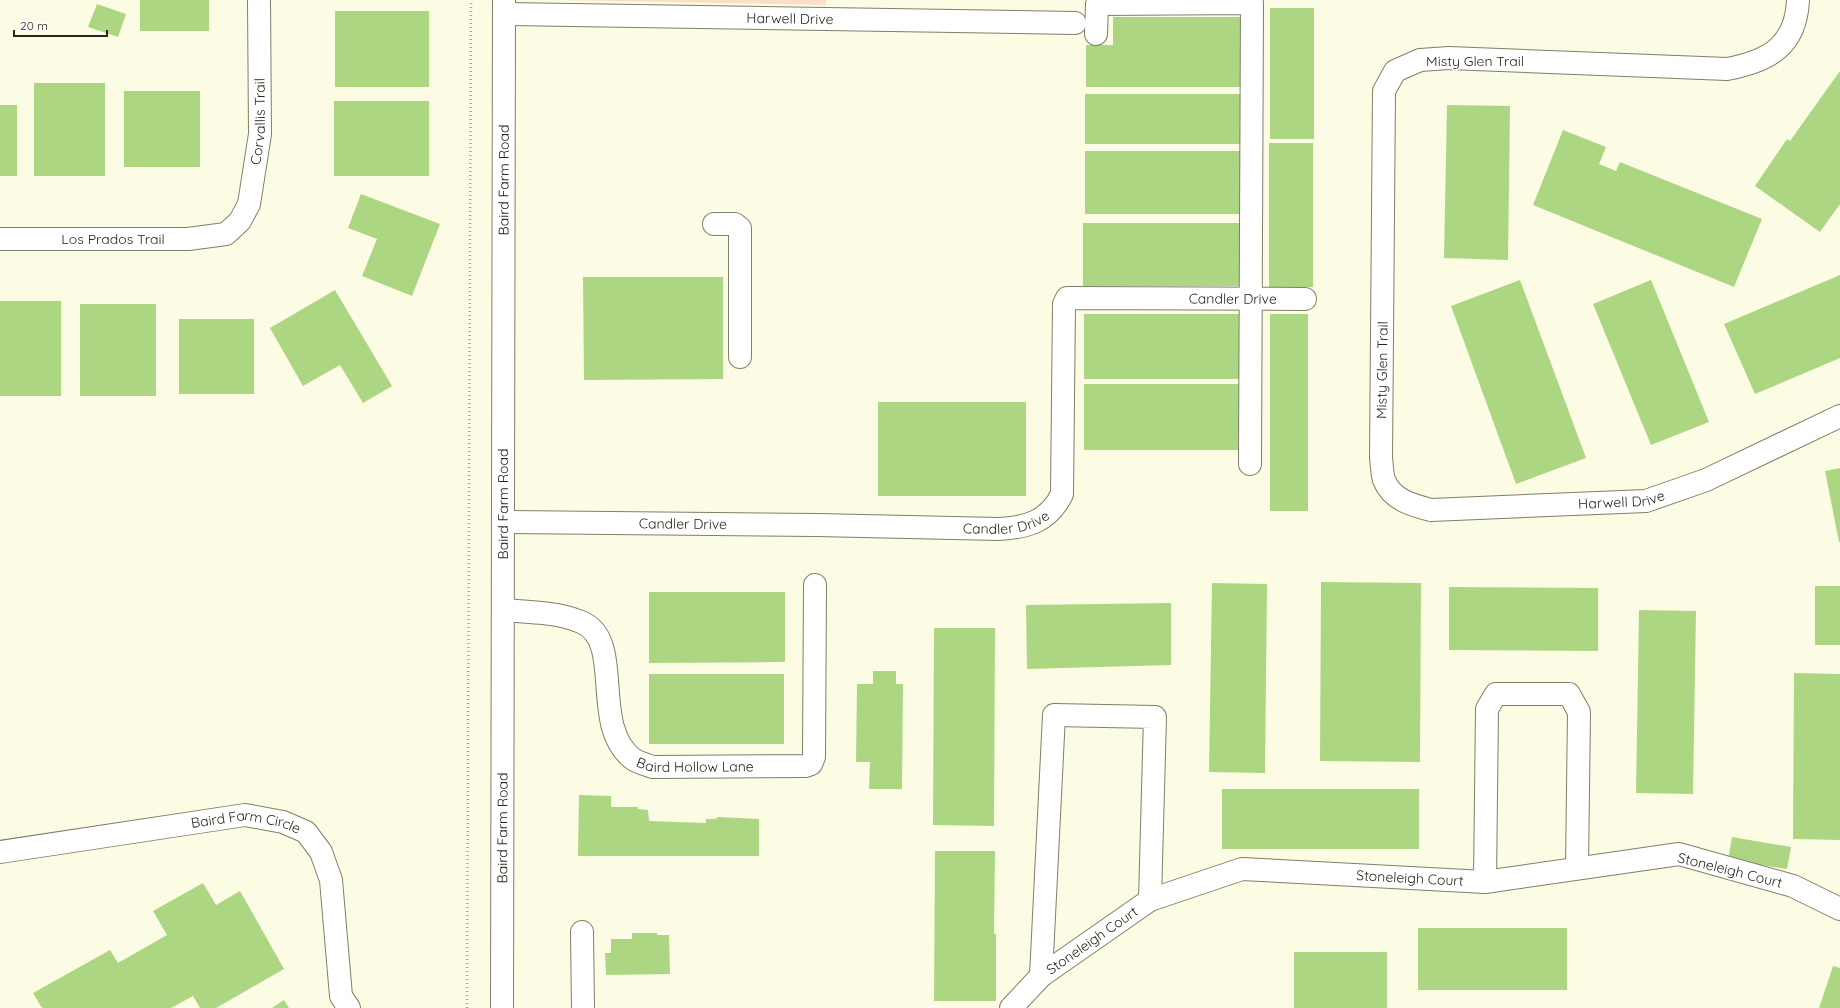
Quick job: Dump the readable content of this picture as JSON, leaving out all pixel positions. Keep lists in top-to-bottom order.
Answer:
{
  "streets": {
    "street": [
      "Harwell Drive",
      "Misty Glen Trail",
      "Corvallis Trail",
      "Baird Farm Road",
      "Los Prados Trail",
      "Candler Drive",
      "Baird Hollow Lane",
      "Baird Farm Circle",
      "Stoneleigh Court"
    ]
  },
  "crossings": [
    ["Harwell Drive", "Misty Glen Trail"],
    ["Harwell Drive", "Baird Farm Road"],
    ["Corvallis Trail", "Los Prados Trail"],
    ["Baird Farm Road", "Candler Drive"],
    ["Baird Farm Road", "Baird Hollow Lane"]
  ],
  "scale_bar": "20 m"
}
